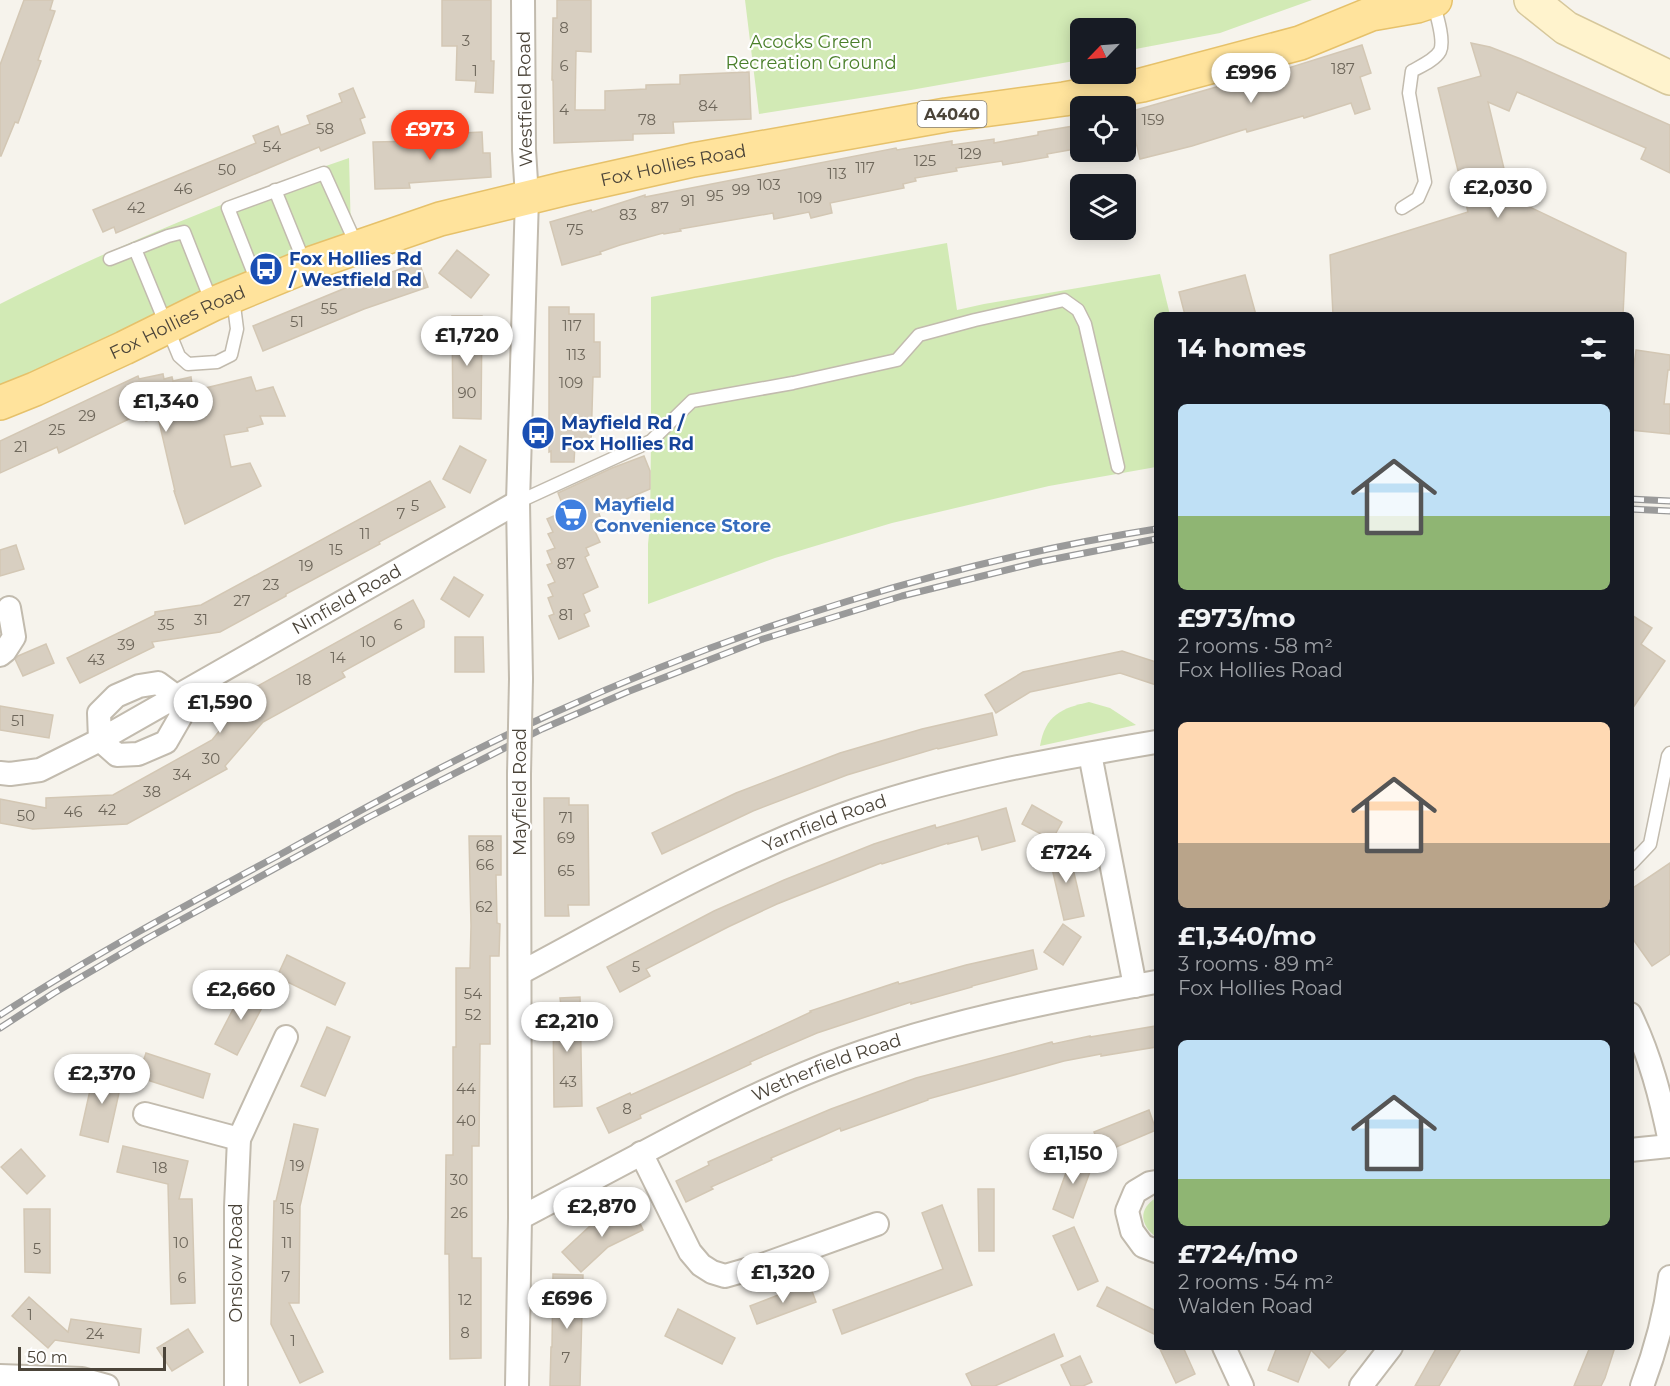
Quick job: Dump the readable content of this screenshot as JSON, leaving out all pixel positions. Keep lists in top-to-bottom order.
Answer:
{
  "streets": {
    "main road": ["A4040", "Fox Hollies Road"],
    "street": [
      "Westfield Road",
      "Ninfield Road",
      "Mayfield Road",
      "Yarnfield Road",
      "Wetherfield Road",
      "Onslow Road"
    ]
  },
  "crossings": [
    ["Westfield Road", "Fox Hollies Road"],
    ["Westfield Road", "Mayfield Road"],
    ["Fox Hollies Road", "Mayfield Road"],
    ["Ninfield Road", "Mayfield Road"],
    ["Mayfield Road", "Yarnfield Road"],
    ["Mayfield Road", "Wetherfield Road"]
  ],
  "parks": ["Acocks Green Recreation Ground"],
  "places": {
    "bus stop": ["Fox Hollies Rd / Westfield Rd", "Mayfield Rd / Fox Hollies Rd"],
    "supermarket": ["Mayfield Convenience Store"]
  },
  "house_numbers": [
    "8",
    "3",
    "6",
    "187",
    "1",
    "84",
    "4",
    "78",
    "159",
    "58",
    "54",
    "129",
    "125",
    "117",
    "50",
    "113",
    "103",
    "46",
    "99",
    "95",
    "109",
    "91",
    "42",
    "87",
    "83",
    "75",
    "55",
    "51",
    "117",
    "113",
    "109",
    "90",
    "29",
    "25",
    "21",
    "5",
    "7",
    "11",
    "15",
    "87",
    "19",
    "23",
    "27",
    "81",
    "31",
    "35",
    "6",
    "10",
    "39",
    "14",
    "43",
    "18",
    "51",
    "30",
    "34",
    "38",
    "42",
    "46",
    "50",
    "71",
    "69",
    "68",
    "66",
    "65",
    "62",
    "5",
    "54",
    "52",
    "43",
    "44",
    "8",
    "40",
    "19",
    "18",
    "30",
    "15",
    "26",
    "10",
    "11",
    "5",
    "7",
    "6",
    "12",
    "1",
    "8",
    "24",
    "1",
    "7"
  ],
  "scale_bar": "50 m",
  "north": "bottom left",
  "page": {
    "price": [
      "£996",
      "£973",
      "£2,030",
      "£1,720",
      "£1,340",
      "£1,590",
      "£724",
      "£2,660",
      "£2,210",
      "£2,370",
      "£1,150",
      "£2,870",
      "£1,320",
      "£696"
    ],
    "heading": "14 homes",
    "list": [
      {
        "name": "£973/mo",
        "note": "2 rooms · 58 m² · Fox Hollies Road"
      },
      {
        "name": "£1,340/mo",
        "note": "3 rooms · 89 m² · Fox Hollies Road"
      },
      {
        "name": "£724/mo",
        "note": "2 rooms · 54 m² · Walden Road"
      }
    ],
    "scale": "50 m"
  }
}
